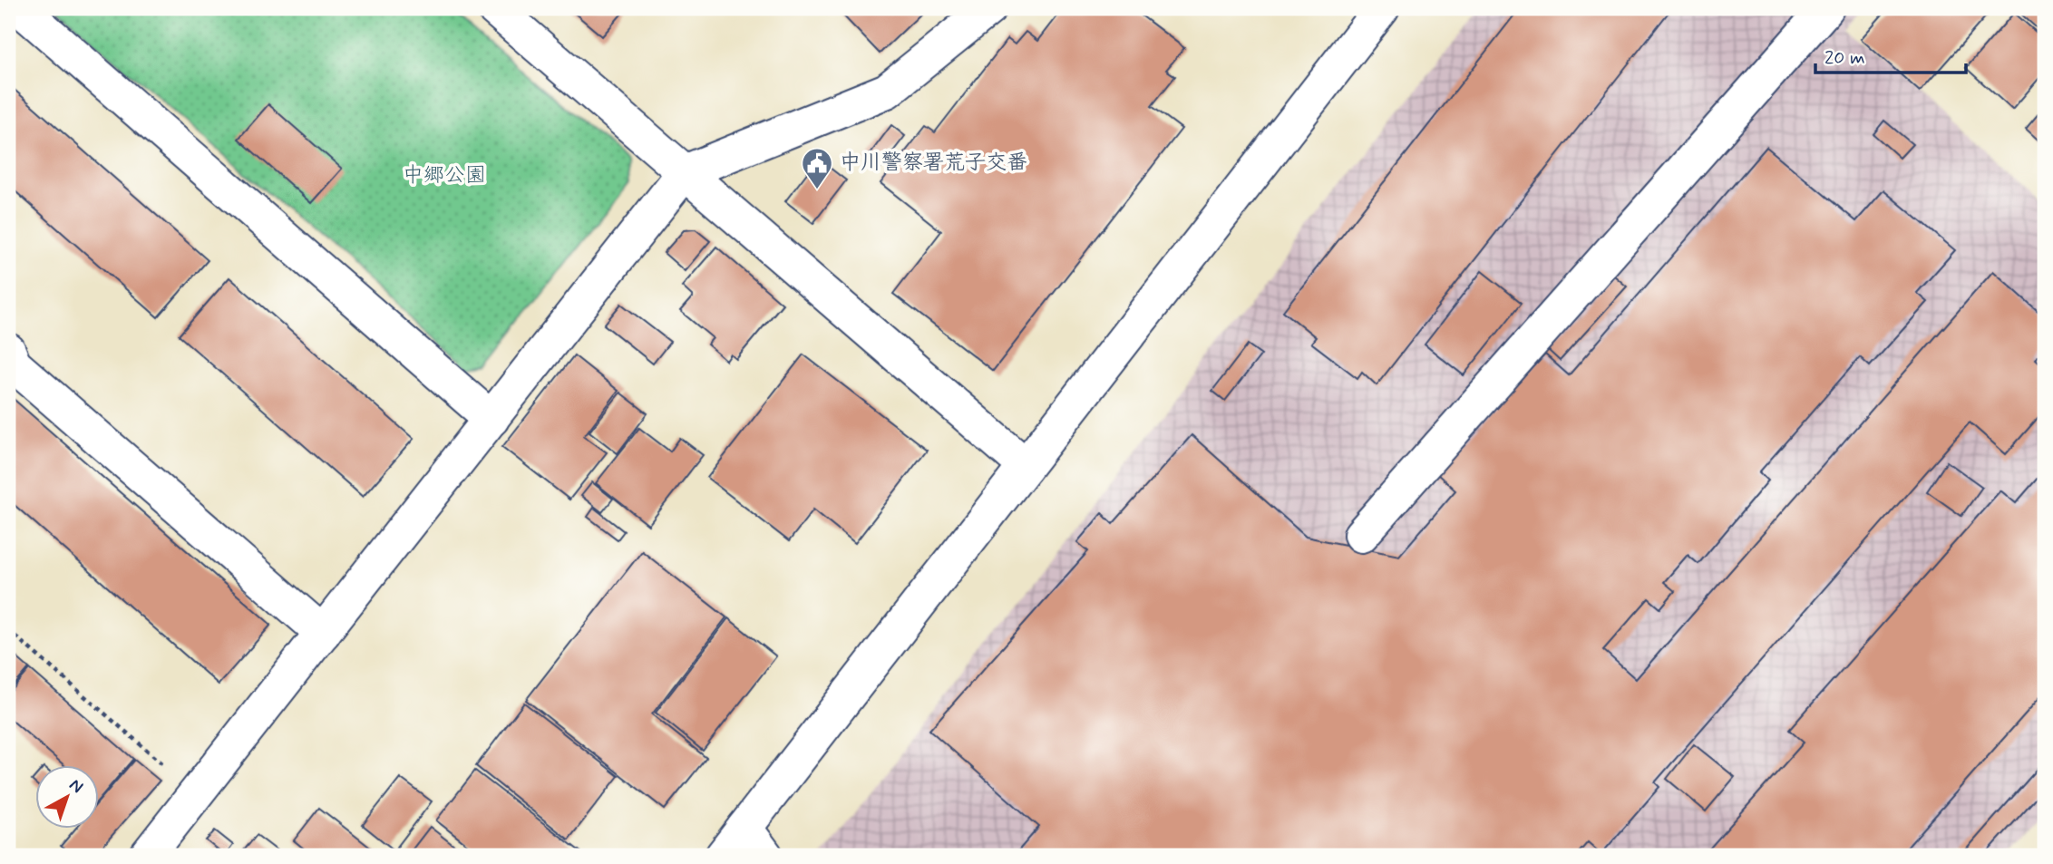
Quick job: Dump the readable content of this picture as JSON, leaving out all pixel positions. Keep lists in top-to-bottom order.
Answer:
{
  "parks": ["中郷公園"],
  "places": {
    "public building": ["中川警察署荒子交番"]
  },
  "scale_bar": "20 m",
  "north": "top right"
}
